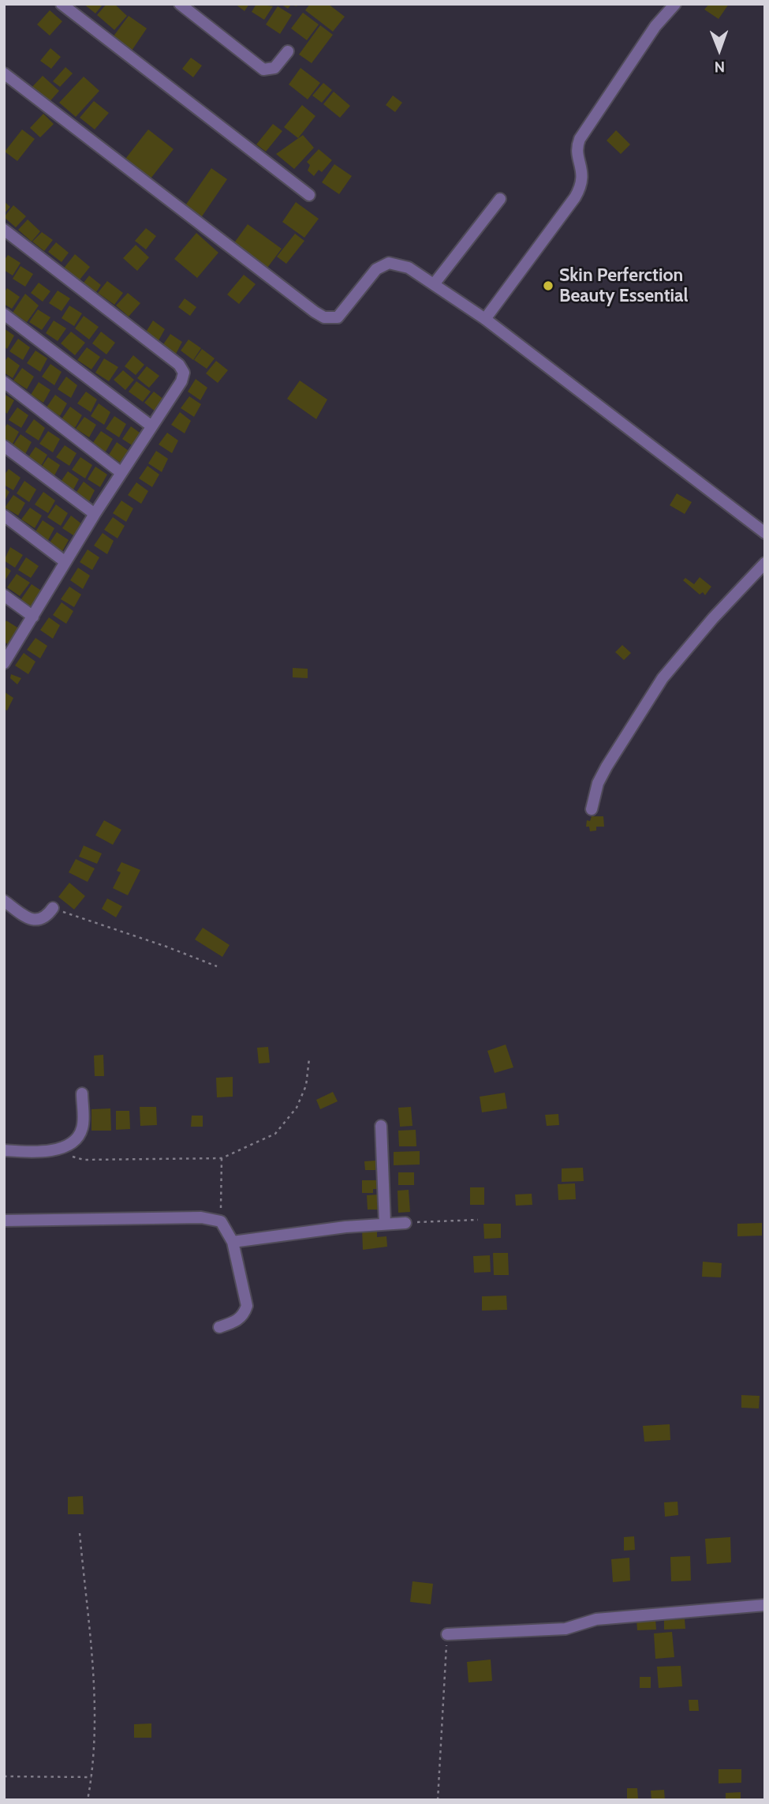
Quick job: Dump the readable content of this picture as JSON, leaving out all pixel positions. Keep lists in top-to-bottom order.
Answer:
{
  "places": ["Skin Perferction Beauty Essential"],
  "north": "bottom"
}
